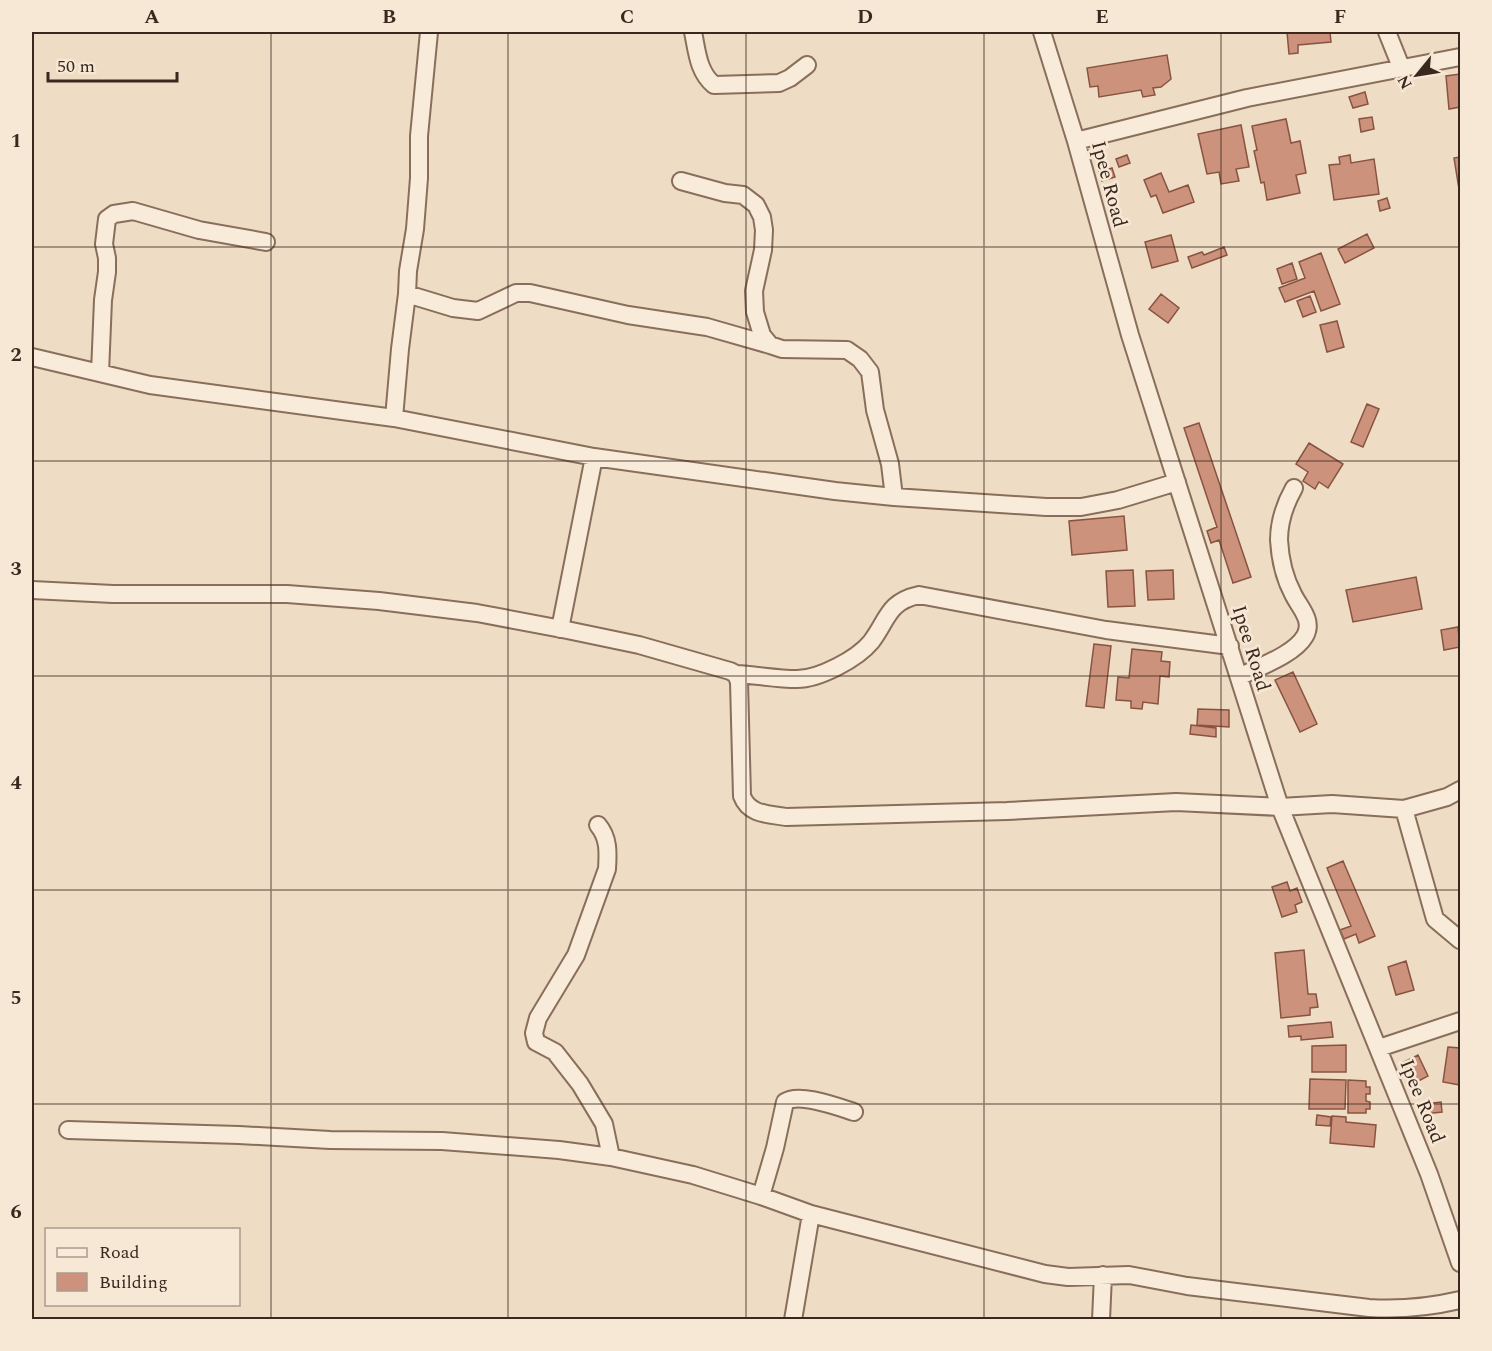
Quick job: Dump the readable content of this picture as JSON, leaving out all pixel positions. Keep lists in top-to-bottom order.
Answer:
{
  "streets": {
    "street": ["Ipee Road"]
  },
  "legend": ["Road", "Building"],
  "scale_bar": "50 m",
  "north": "bottom left",
  "grid": {
    "columns": [
      "A",
      "B",
      "C",
      "D",
      "E",
      "F"
    ],
    "rows": [
      "1",
      "2",
      "3",
      "4",
      "5",
      "6"
    ]
  }
}
